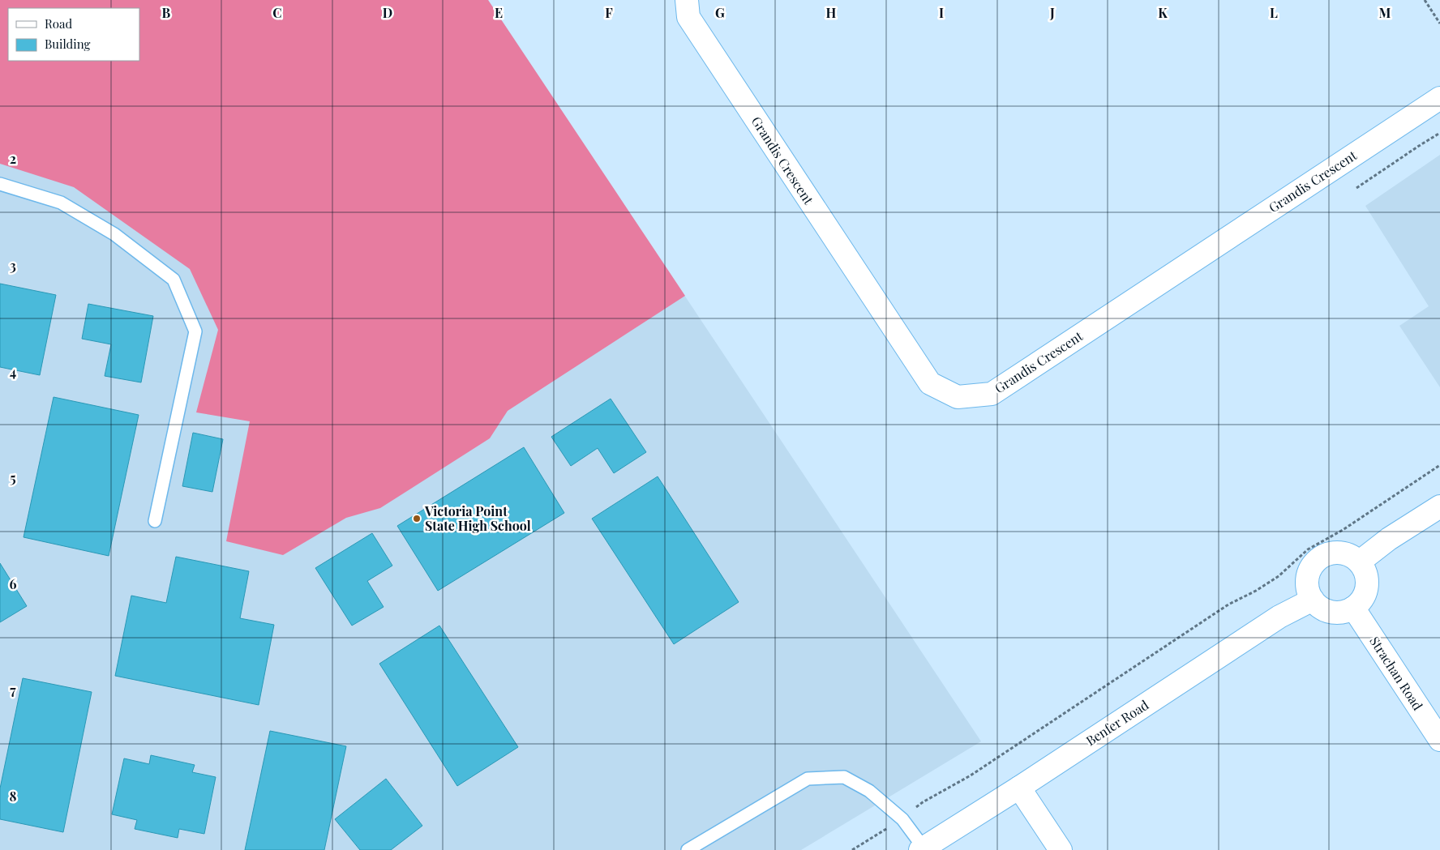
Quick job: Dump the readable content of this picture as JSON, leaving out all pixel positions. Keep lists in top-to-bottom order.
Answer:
{
  "streets": {
    "street": ["Grandis Crescent", "Strachan Road", "Benfer Road"]
  },
  "crossings": [
    ["Strachan Road", "Benfer Road"]
  ],
  "places": ["Victoria Point State High School"],
  "legend": ["Road", "Building"],
  "grid": {
    "columns": [
      "B",
      "C",
      "D",
      "E",
      "F",
      "G",
      "H",
      "I",
      "J",
      "K",
      "L",
      "M"
    ],
    "rows": [
      "2",
      "3",
      "4",
      "5",
      "6",
      "7",
      "8"
    ]
  }
}
